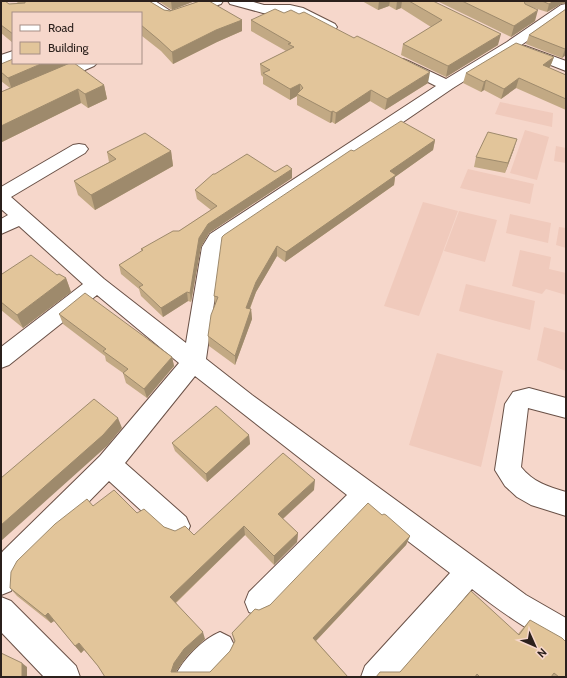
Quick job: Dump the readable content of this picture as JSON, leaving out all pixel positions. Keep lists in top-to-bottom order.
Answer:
{
  "legend": ["Road", "Building"],
  "north": "bottom right"
}
